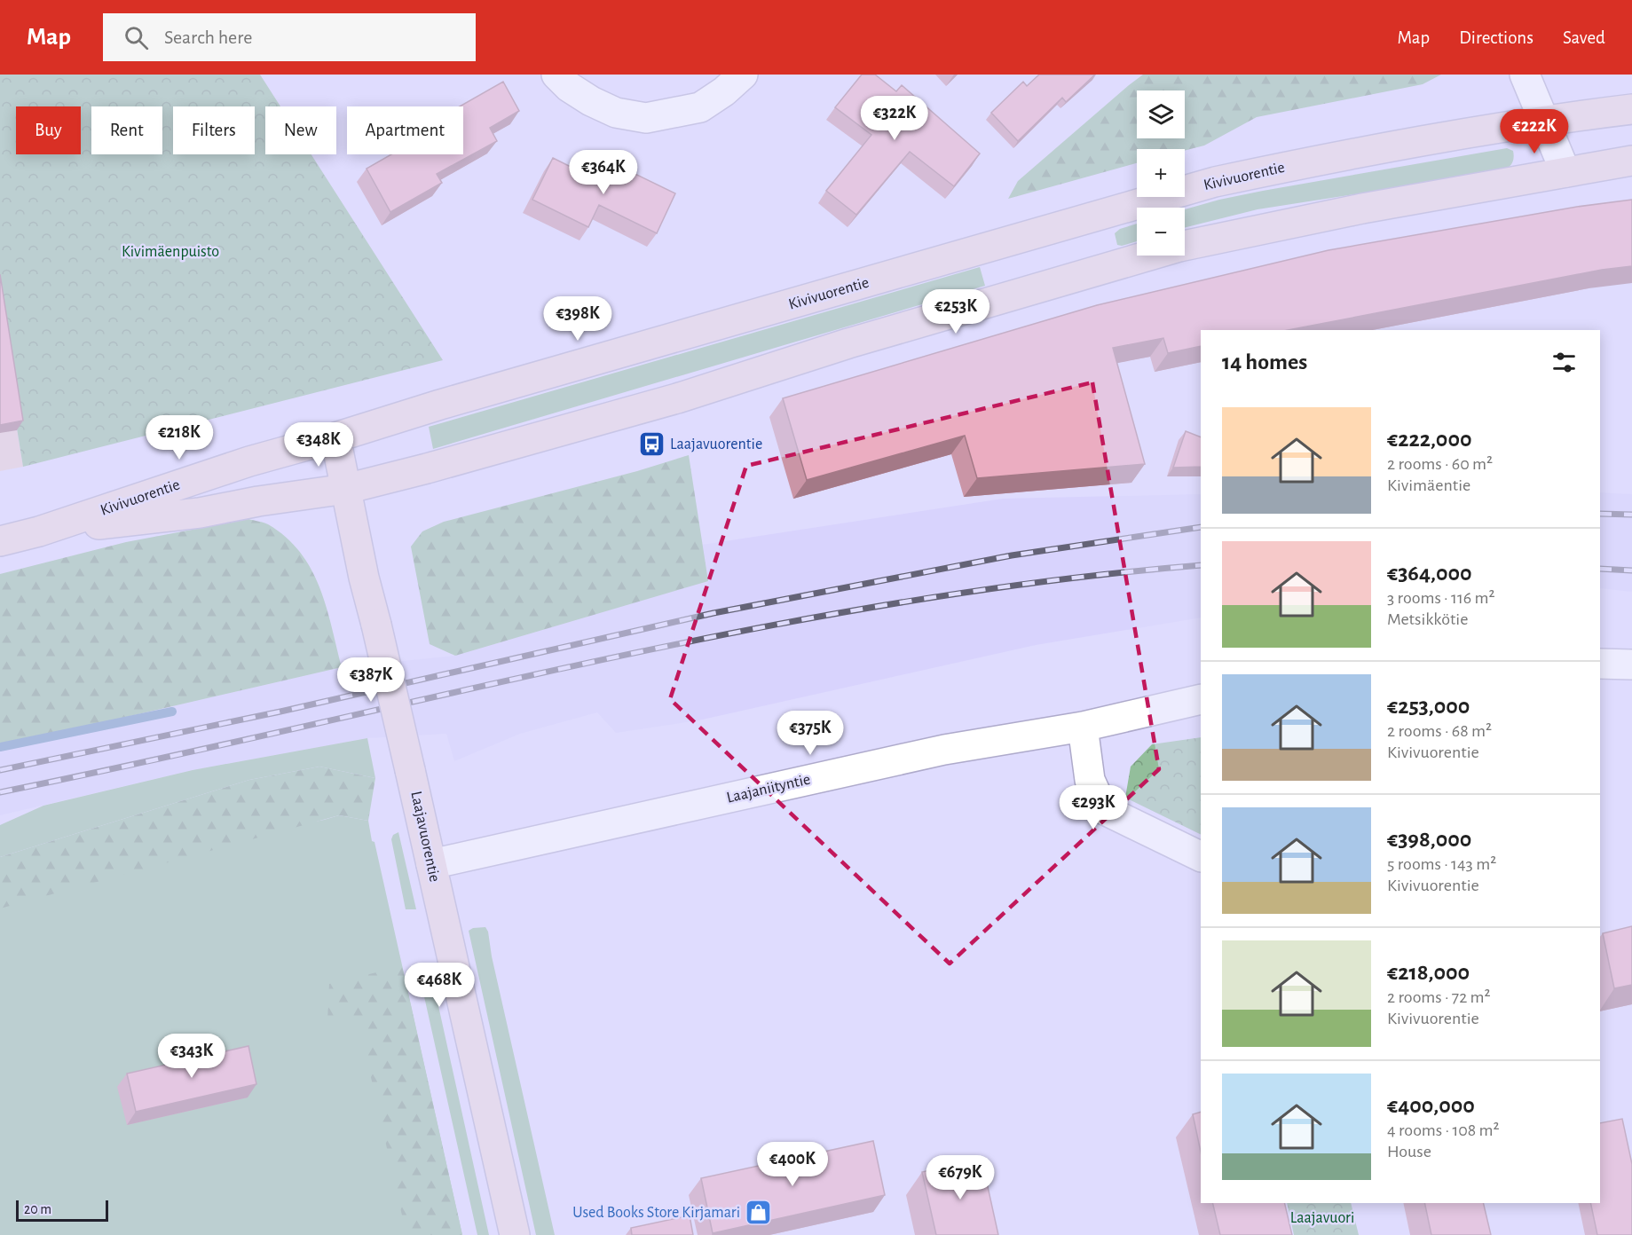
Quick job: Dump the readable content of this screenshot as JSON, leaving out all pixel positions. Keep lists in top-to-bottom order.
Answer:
{
  "streets": {
    "street": ["Kivivuorentie", "Laajaniityntie", "Laajavuorentie"]
  },
  "crossings": [
    ["Kivivuorentie", "Laajavuorentie"],
    ["Laajaniityntie", "Laajavuorentie"]
  ],
  "parks": ["Kivimäenpuisto", "Laajavuori"],
  "places": {
    "bus stop": ["Laajavuorentie"],
    "shop": ["Used Books Store Kirjamari"]
  },
  "scale_bar": "20 m",
  "page": {
    "header": "Map",
    "search": "Search here",
    "nav": ["Map", "Directions", "Saved"],
    "map_buttons": ["+", "−"],
    "price": [
      "€322K",
      "€222K",
      "€364K",
      "€253K",
      "€398K",
      "€218K",
      "€348K",
      "€387K",
      "€375K",
      "€293K",
      "€468K",
      "€343K",
      "€400K",
      "€679K"
    ],
    "chip": [
      "Buy",
      "Rent",
      "Filters",
      "New",
      "Apartment"
    ],
    "heading": "14 homes",
    "list": [
      {
        "name": "€222,000",
        "note": "2 rooms · 60 m² · Kivimäentie"
      },
      {
        "name": "€364,000",
        "note": "3 rooms · 116 m² · Metsikkötie"
      },
      {
        "name": "€253,000",
        "note": "2 rooms · 68 m² · Kivivuorentie"
      },
      {
        "name": "€398,000",
        "note": "5 rooms · 143 m² · Kivivuorentie"
      },
      {
        "name": "€218,000",
        "note": "2 rooms · 72 m² · Kivivuorentie"
      },
      {
        "name": "€400,000",
        "note": "4 rooms · 108 m² · House"
      }
    ],
    "scale": "20 m"
  }
}
